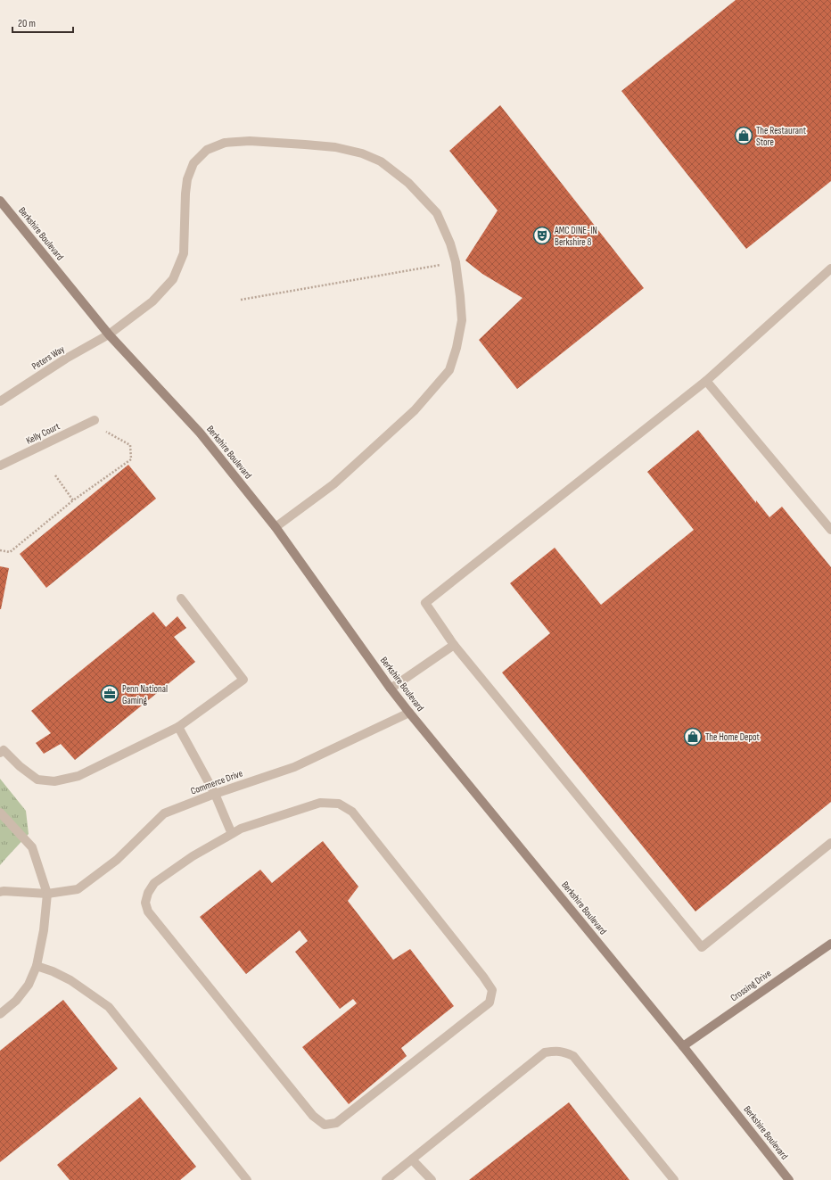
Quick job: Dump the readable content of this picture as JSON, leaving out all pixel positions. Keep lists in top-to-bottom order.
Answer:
{
  "streets": {
    "main road": ["Berkshire Boulevard", "Crossing Drive"],
    "street": ["Peters Way", "Kelly Court", "Commerce Drive"]
  },
  "crossings": [
    ["Berkshire Boulevard", "Peters Way"],
    ["Berkshire Boulevard", "Commerce Drive"],
    ["Berkshire Boulevard", "Crossing Drive"]
  ],
  "places": {
    "shop": ["The Restaurant Store", "The Home Depot"],
    "theatre": ["AMC DINE-IN Berkshire 8"],
    "office": ["Penn National Gaming"]
  },
  "scale_bar": "20 m"
}
